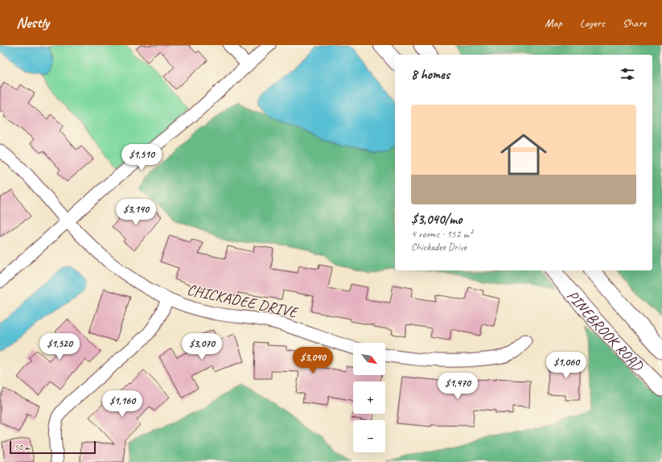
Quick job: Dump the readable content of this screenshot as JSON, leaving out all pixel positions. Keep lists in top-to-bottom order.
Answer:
{
  "streets": {
    "street": ["CHICKADEE DRIVE", "PINEBROOK ROAD"]
  },
  "scale_bar": "50 m",
  "north": "bottom right",
  "page": {
    "header": "Nestly",
    "nav": ["Map", "Layers", "Share"],
    "heading": "8 homes",
    "list": [
      {
        "name": "$3,040/mo",
        "note": "4 rooms · 152 m² · Chickadee Drive"
      }
    ],
    "price": [
      "$1,510",
      "$3,140",
      "$1,520",
      "$3,070",
      "$3,040",
      "$1,060",
      "$1,470",
      "$1,160"
    ],
    "map_buttons": ["+", "−"],
    "scale": "50 m"
  }
}
